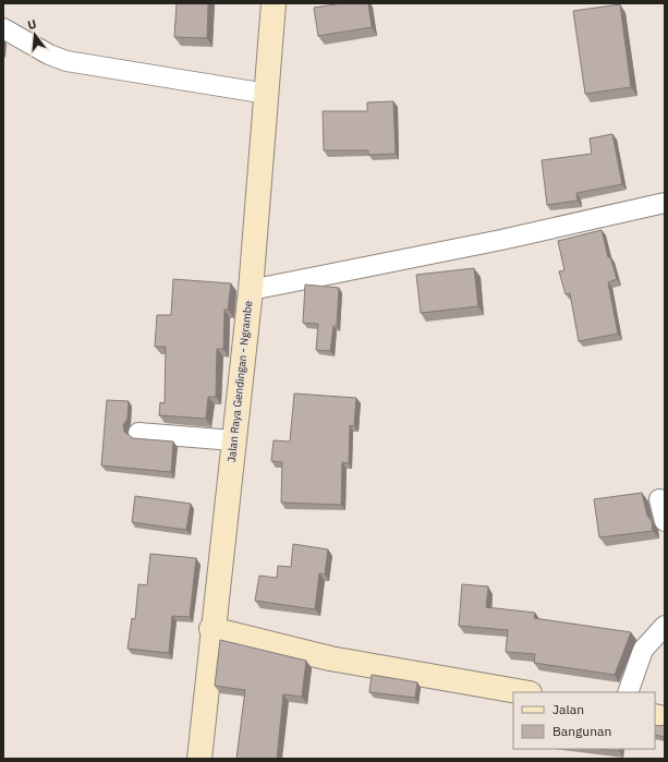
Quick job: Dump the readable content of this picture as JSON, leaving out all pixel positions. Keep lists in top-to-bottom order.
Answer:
{
  "streets": {
    "main road": ["Jalan Raya Gendingan - Ngrambe"]
  },
  "legend": ["Jalan", "Bangunan"],
  "north": "top"
}
